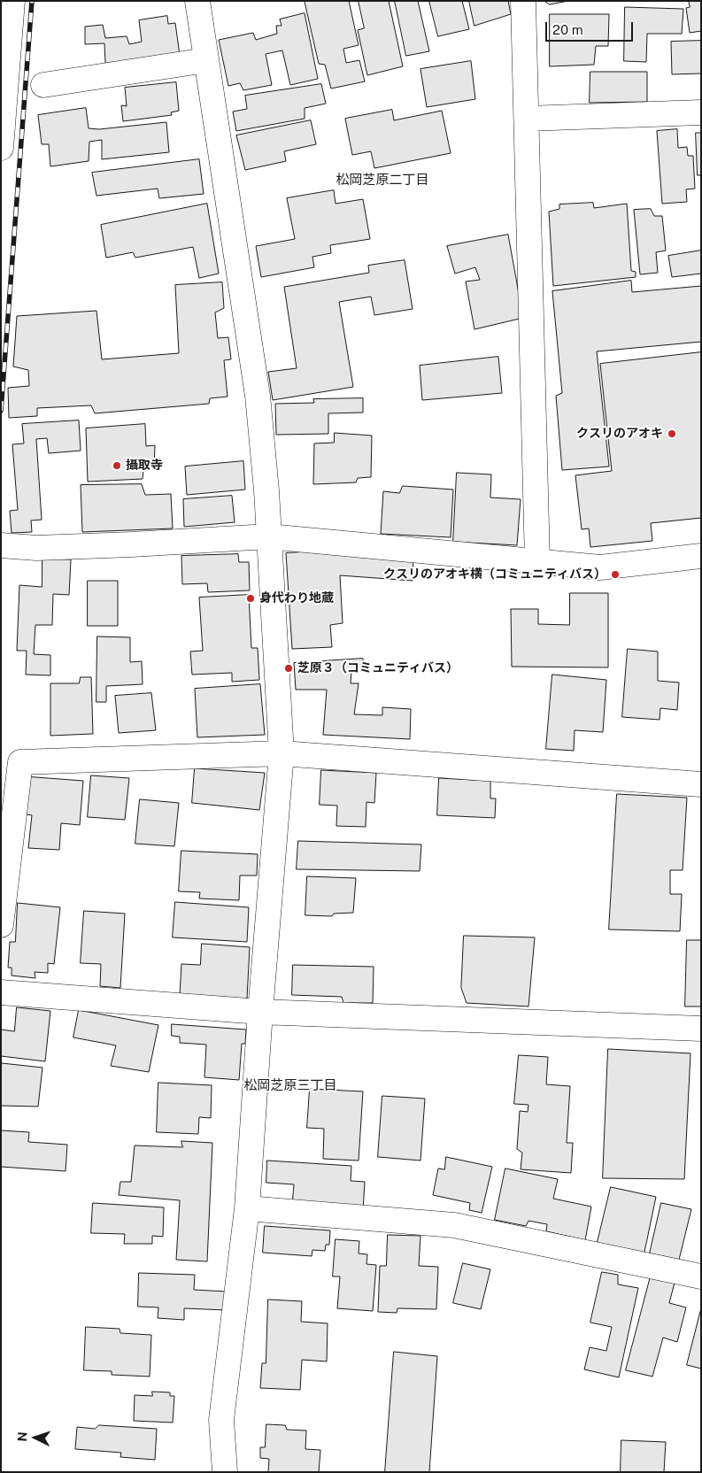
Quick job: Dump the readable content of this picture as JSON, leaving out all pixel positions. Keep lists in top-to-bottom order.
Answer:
{
  "districts": ["松岡芝原二丁目", "松岡芝原三丁目"],
  "places": [
    "クスリのアオキ",
    "攝取寺",
    "クスリのアオキ横（コミュニティバス）",
    "身代わり地蔵",
    "芝原３（コミュニティバス）"
  ],
  "scale_bar": "20 m",
  "north": "left"
}
